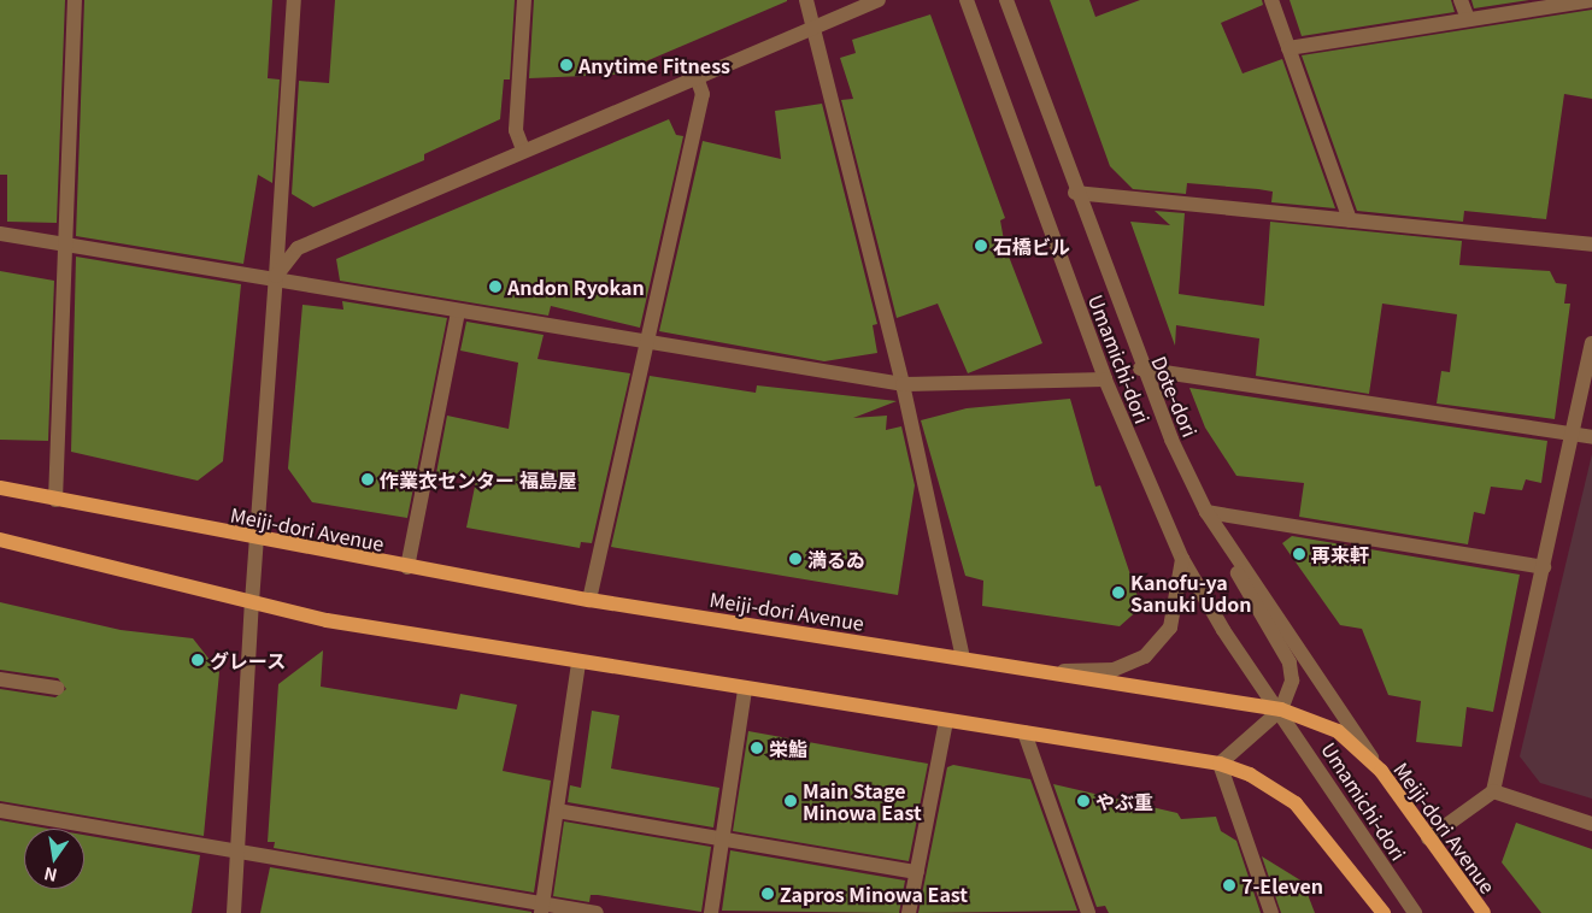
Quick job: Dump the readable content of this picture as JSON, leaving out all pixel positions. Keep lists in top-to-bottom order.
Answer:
{
  "streets": {
    "main road": ["Meiji-dori Avenue"],
    "street": ["Umamichi-dori", "Dote-dori"]
  },
  "crossings": [
    ["Umamichi-dori", "Meiji-dori Avenue"],
    ["Dote-dori", "Meiji-dori Avenue"]
  ],
  "places": [
    "Anytime Fitness",
    "石橋ビル",
    "Andon Ryokan",
    "作業衣センター 福島屋",
    "再来軒",
    "満るゐ",
    "Kanofu-ya Sanuki Udon",
    "グレース",
    "栄鮨",
    "Main Stage Minowa East",
    "やぶ重",
    "7-Eleven",
    "Zapros Minowa East"
  ],
  "north": "bottom"
}
